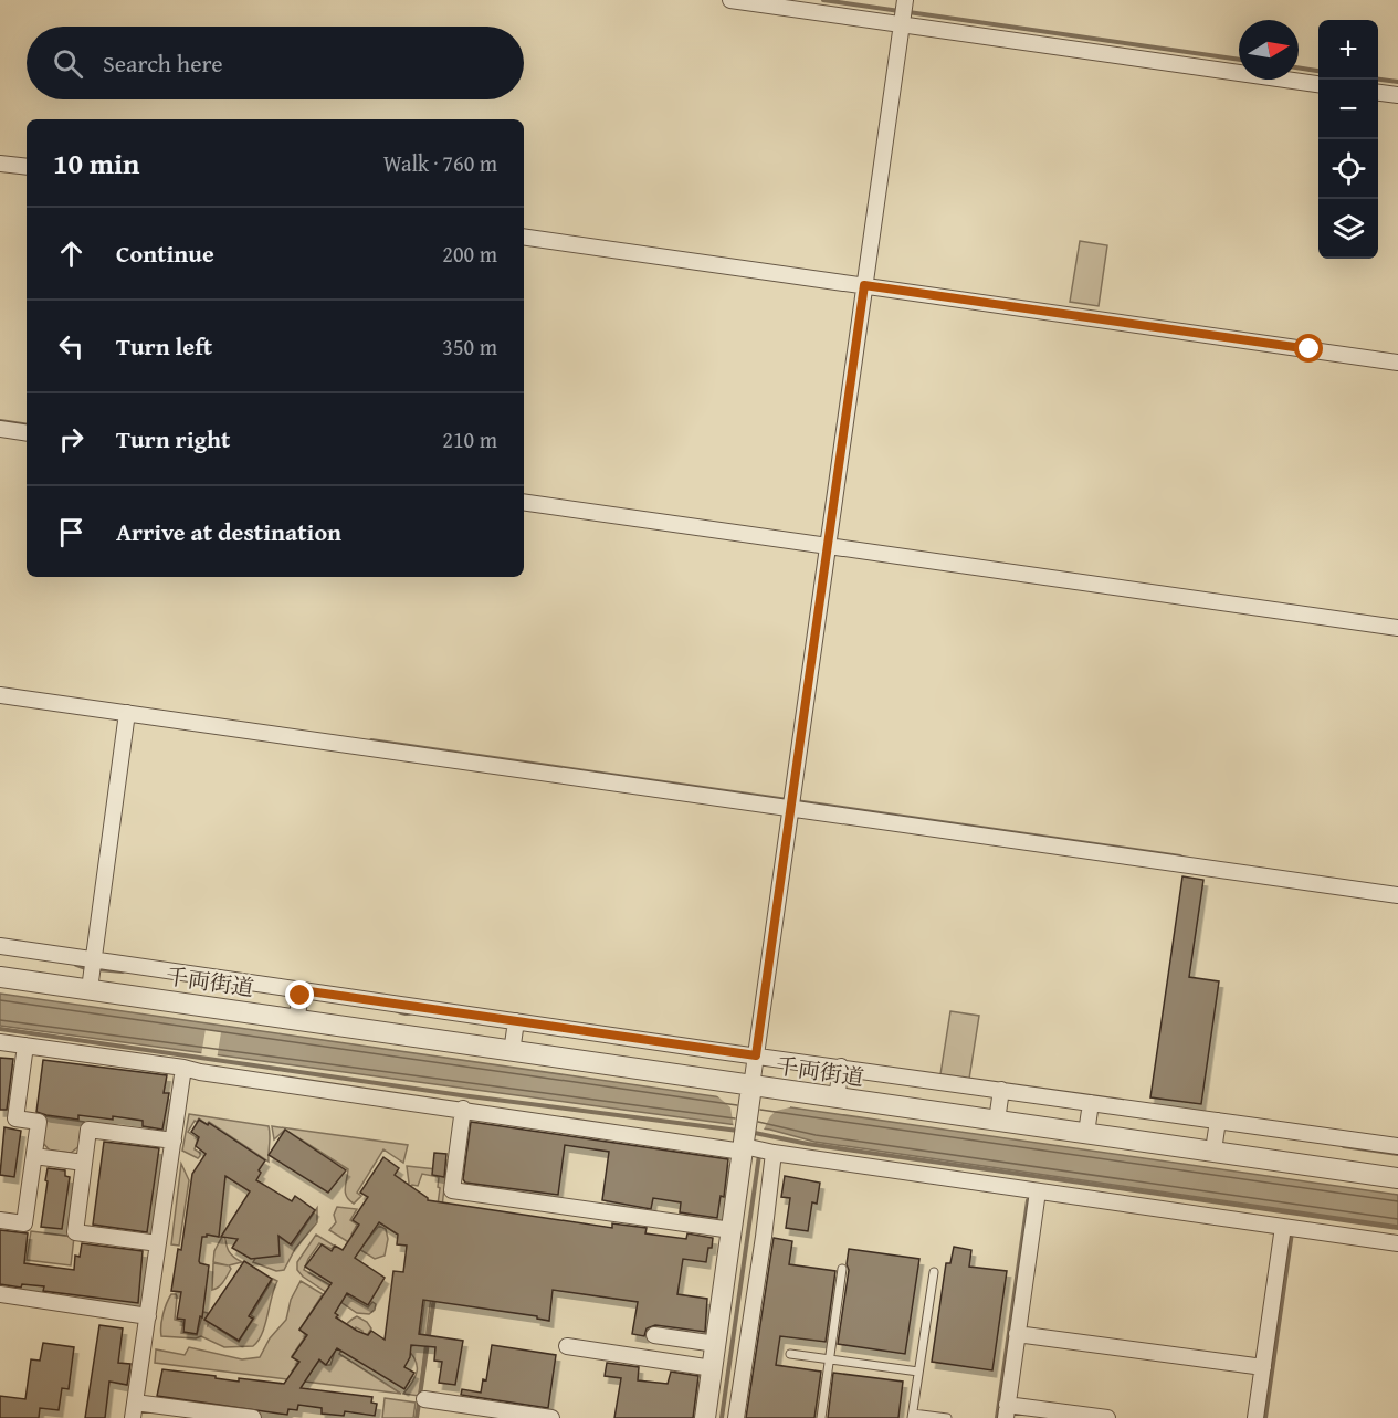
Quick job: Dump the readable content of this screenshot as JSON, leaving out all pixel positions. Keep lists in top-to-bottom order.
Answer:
{
  "streets": {
    "street": ["千両街道"]
  },
  "north": "right",
  "page": {
    "map_buttons": ["+", "−"],
    "search": "Search here",
    "heading": ["10 min", "Walk · 760 m"],
    "list": [
      ["Continue", "200 m"],
      ["Turn left", "350 m"],
      ["Turn right", "210 m"],
      "Arrive at destination"
    ]
  }
}
